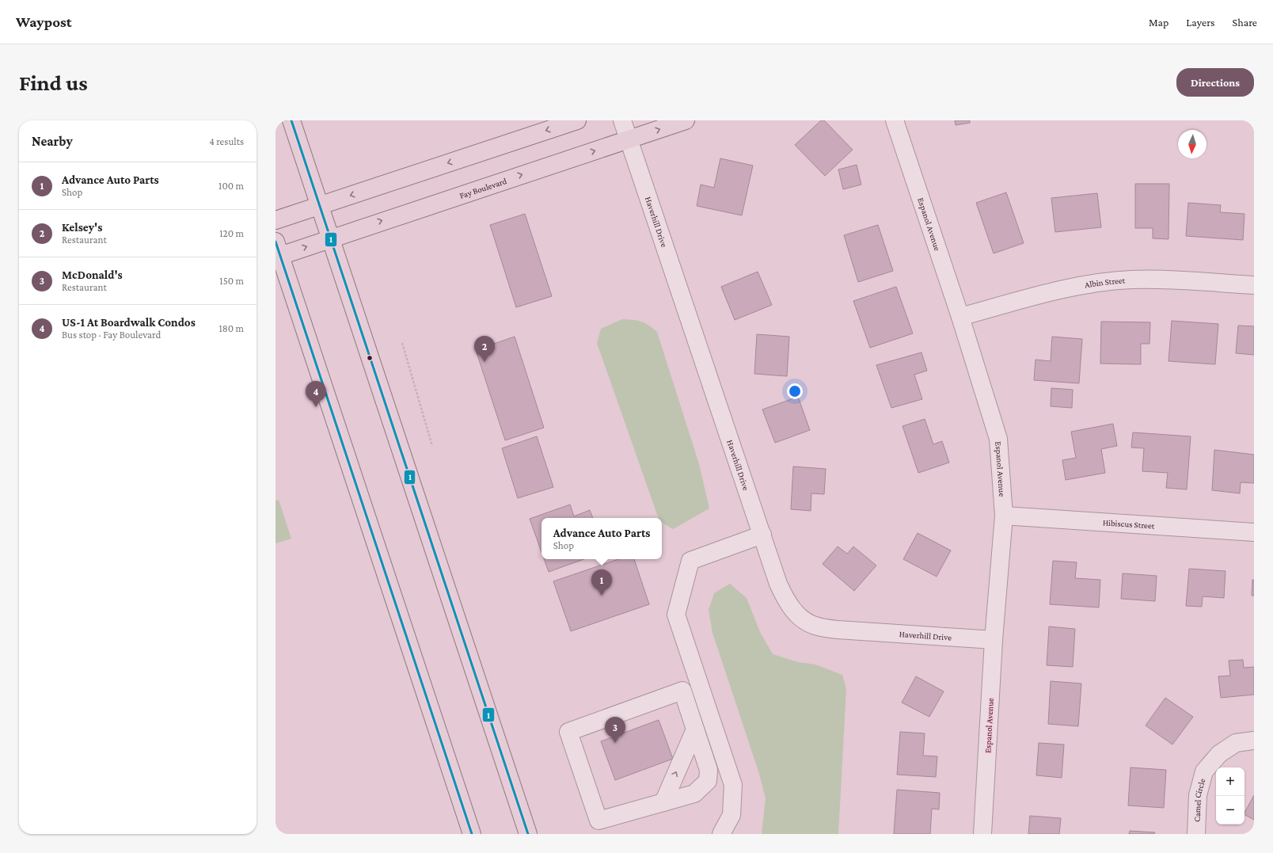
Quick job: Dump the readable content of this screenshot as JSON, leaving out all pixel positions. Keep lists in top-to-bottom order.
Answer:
{
  "streets": {
    "main road": ["Fay Boulevard"],
    "street": [
      "Haverhill Drive",
      "Espanol Avenue",
      "Albin Street",
      "Hibiscus Street",
      "Camel Circle"
    ]
  },
  "crossings": [
    ["Fay Boulevard", "Haverhill Drive"],
    ["Haverhill Drive", "Espanol Avenue"],
    ["Espanol Avenue", "Albin Street"],
    ["Espanol Avenue", "Hibiscus Street"]
  ],
  "lines": ["transit line 1"],
  "north": "bottom",
  "page": {
    "header": "Waypost",
    "nav": ["Map", "Layers", "Share"],
    "buttons": "Directions",
    "title": "Find us",
    "heading": ["Nearby", "4 results"],
    "list": [
      {
        "mark": "1",
        "name": "Advance Auto Parts",
        "note": "Shop",
        "value": "100 m"
      },
      {
        "mark": "2",
        "name": "Kelsey's",
        "note": "Restaurant",
        "value": "120 m"
      },
      {
        "mark": "3",
        "name": "McDonald's",
        "note": "Restaurant",
        "value": "150 m"
      },
      {
        "mark": "4",
        "name": "US-1 At Boardwalk Condos",
        "note": "Bus stop · Fay Boulevard",
        "value": "180 m"
      }
    ],
    "pins": [
      "2",
      "4",
      "1",
      "3"
    ],
    "popup": ["Advance Auto Parts", "Shop"],
    "map_buttons": ["+", "−"]
  }
}
